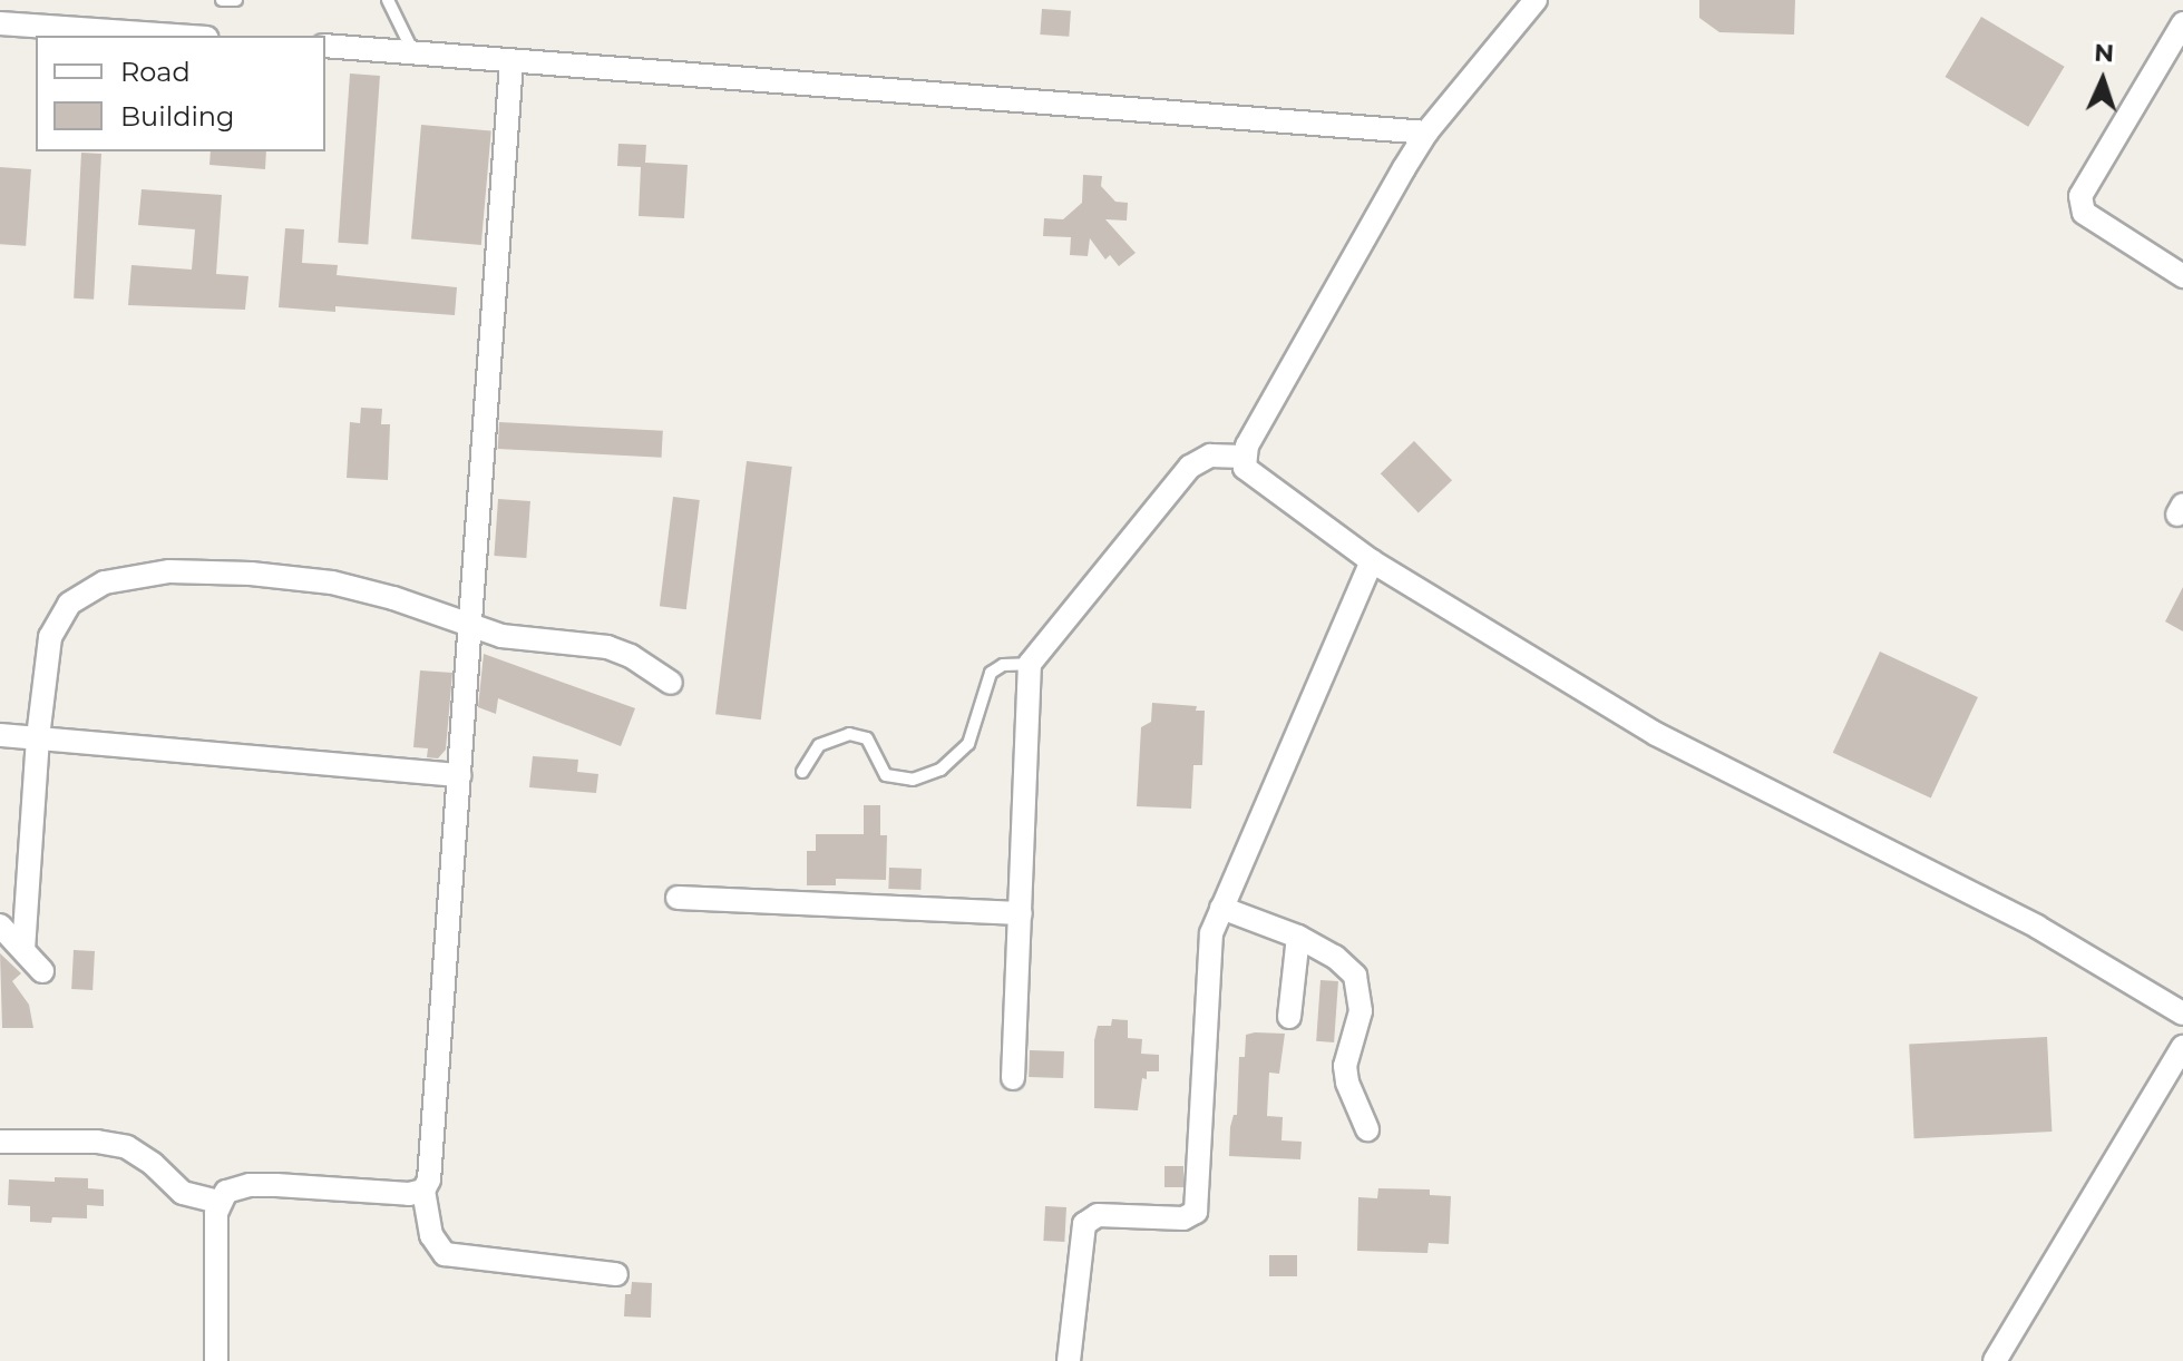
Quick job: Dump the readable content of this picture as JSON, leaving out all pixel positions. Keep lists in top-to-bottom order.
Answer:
{
  "legend": ["Road", "Building"],
  "north": "top"
}
